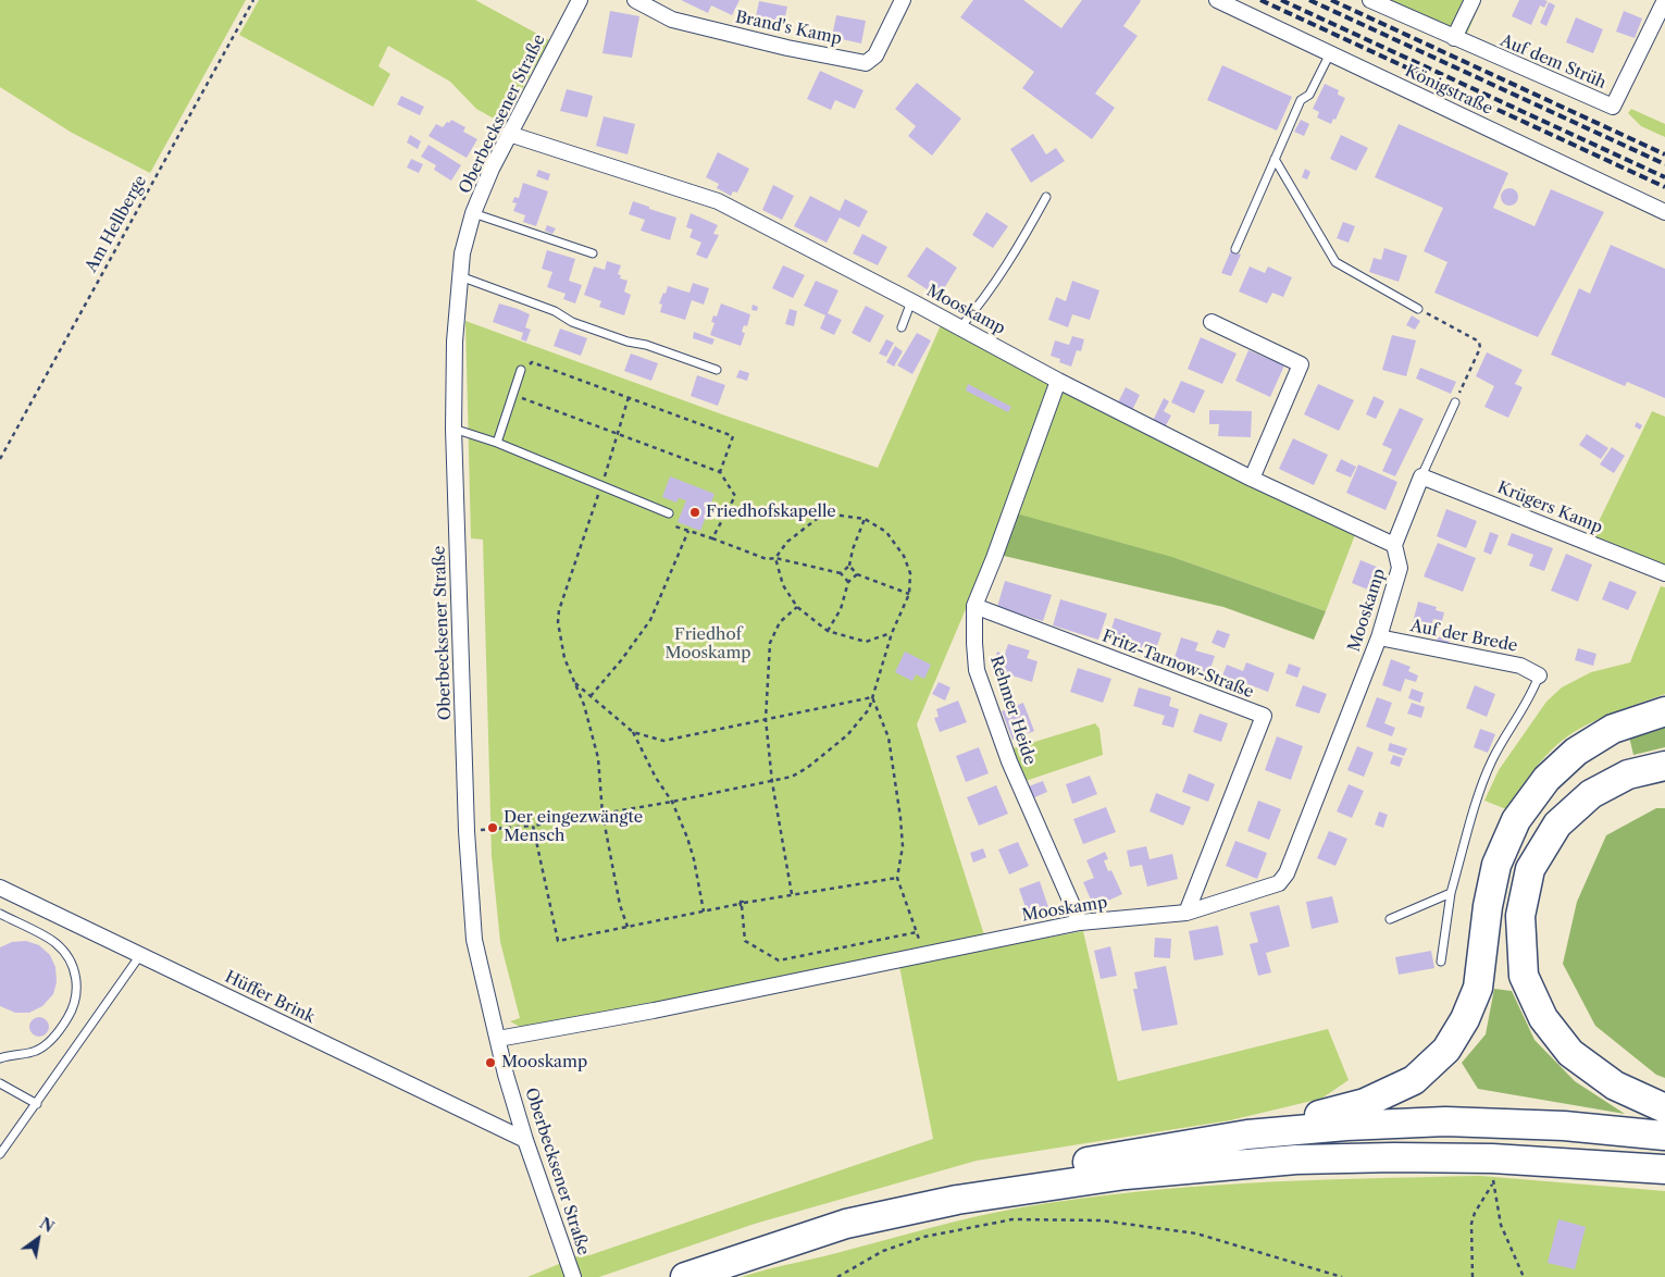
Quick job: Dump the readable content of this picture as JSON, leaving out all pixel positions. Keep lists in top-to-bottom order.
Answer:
{
  "streets": {
    "street": [
      "Brand's Kamp",
      "Auf dem Strüh",
      "Königstraße",
      "Oberbecksener Straße",
      "Mooskamp",
      "Krügers Kamp",
      "Auf der Brede",
      "Fritz-Tarnow-Straße",
      "Rehmer Heide",
      "Hüffer Brink"
    ],
    "path": ["Am Hellberge"]
  },
  "crossings": [
    ["Oberbecksener Straße", "Mooskamp"],
    ["Oberbecksener Straße", "Hüffer Brink"],
    ["Mooskamp", "Auf der Brede"],
    ["Mooskamp", "Fritz-Tarnow-Straße"],
    ["Mooskamp", "Rehmer Heide"],
    ["Fritz-Tarnow-Straße", "Rehmer Heide"]
  ],
  "parks": ["Friedhof Mooskamp"],
  "places": ["Friedhofskapelle", "Der eingezwängte Mensch", "Mooskamp"],
  "north": "top right"
}
